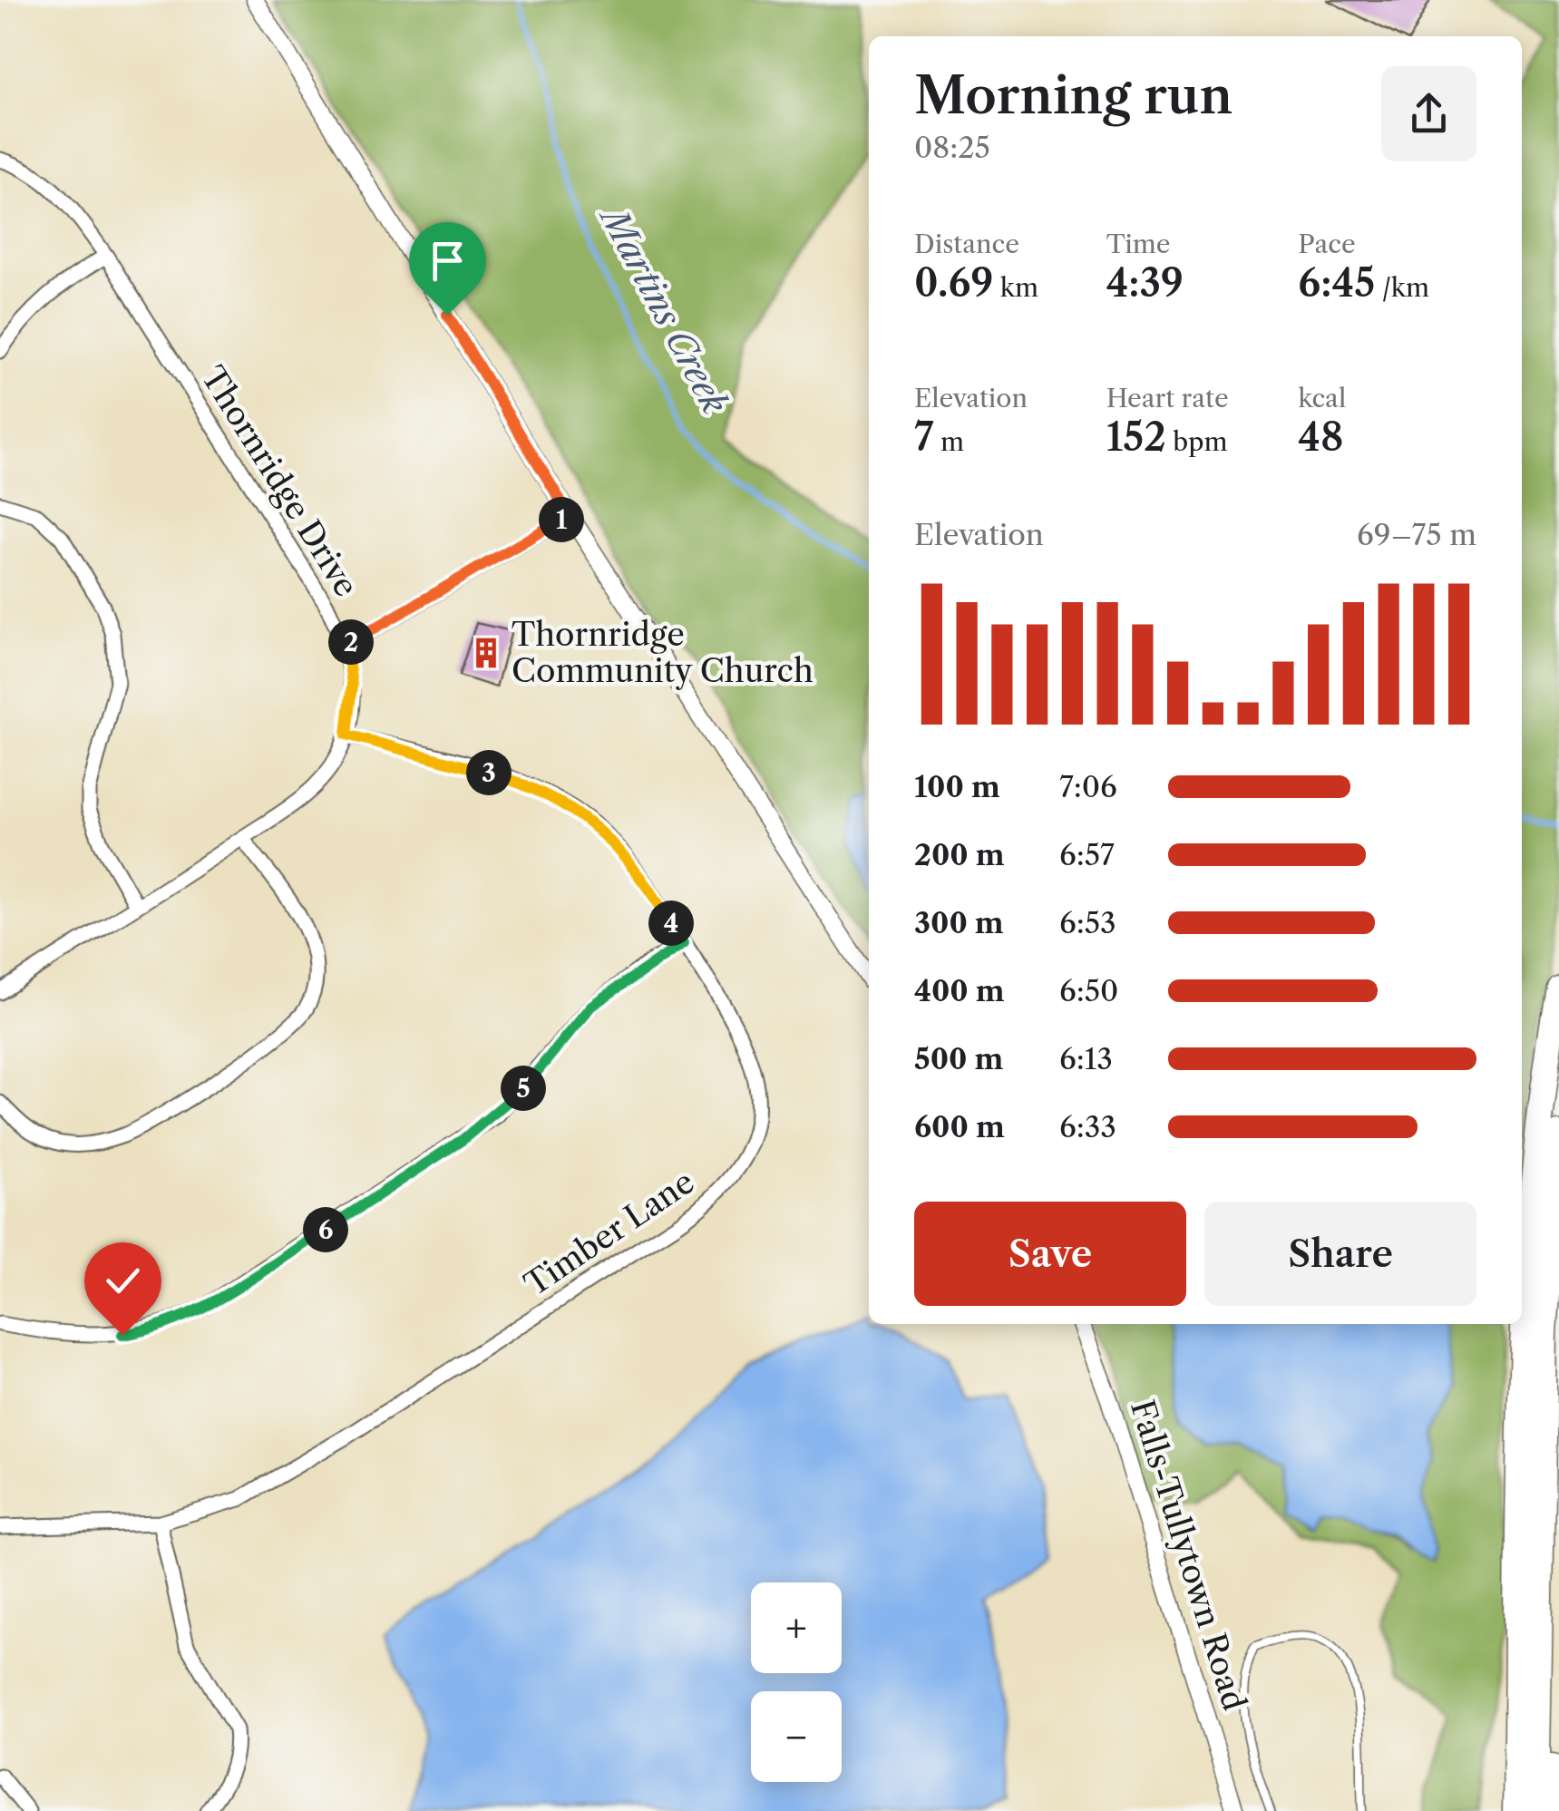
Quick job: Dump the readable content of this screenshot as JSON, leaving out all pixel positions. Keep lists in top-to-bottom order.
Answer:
{
  "streets": {
    "street": ["Thornridge Drive", "Timber Lane", "Falls-Tullytown Road"]
  },
  "crossings": [
    ["Thornridge Drive", "Timber Lane"]
  ],
  "water": ["Martins Creek"],
  "places": {
    "building": ["Thornridge Community Church"]
  },
  "page": {
    "heading": ["Morning run", "08:25"],
    "stats": [
      ["Distance", "0.69 km"],
      ["Time", "4:39"],
      ["Pace", "6:45 /km"],
      ["Elevation", "7 m"],
      ["Heart rate", "152 bpm"],
      ["kcal", "48"]
    ],
    "pins": [
      "1",
      "2",
      "3",
      "4",
      "5",
      "6"
    ],
    "chart": ["Elevation", "69–75 m"],
    "list": [
      {
        "name": "100 m",
        "note": "7:06"
      },
      {
        "name": "200 m",
        "note": "6:57"
      },
      {
        "name": "300 m",
        "note": "6:53"
      },
      {
        "name": "400 m",
        "note": "6:50"
      },
      {
        "name": "500 m",
        "note": "6:13"
      },
      {
        "name": "600 m",
        "note": "6:33"
      }
    ],
    "buttons": ["Save", "Share"],
    "map_buttons": ["+", "−"]
  }
}
